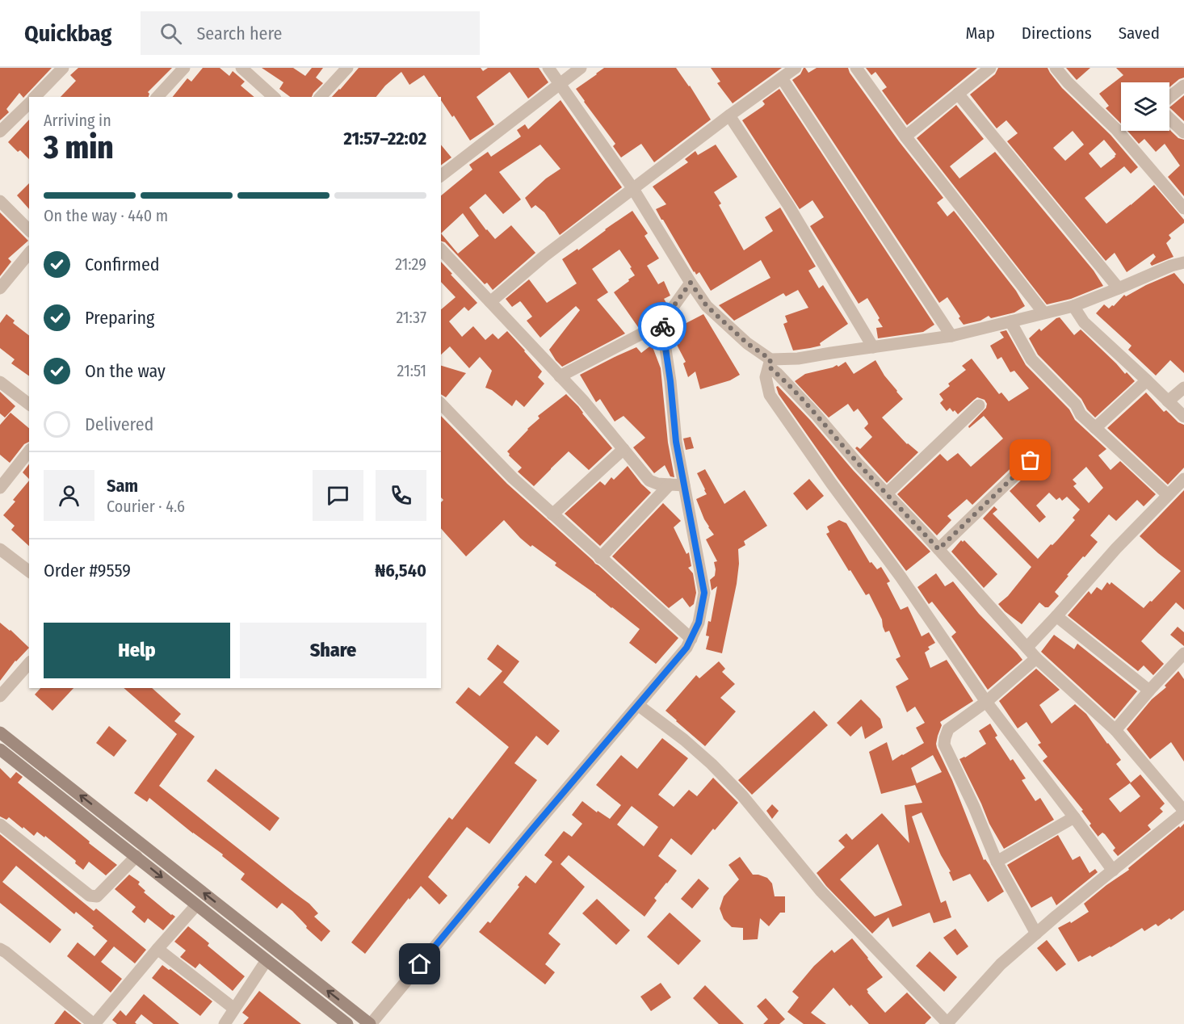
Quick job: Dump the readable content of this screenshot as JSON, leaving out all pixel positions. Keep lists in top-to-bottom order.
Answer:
{
  "page": {
    "header": "Quickbag",
    "search": "Search here",
    "nav": ["Map", "Directions", "Saved"],
    "heading": ["3 min", "Arriving in", "21:57–22:02"],
    "panel": [
      "Sam",
      "Courier · 4.6",
      "Order #9559",
      "₦6,540"
    ],
    "bar": "On the way · 440 m",
    "list": [
      ["Confirmed", "21:29"],
      ["Preparing", "21:37"],
      ["On the way", "21:51"],
      "Delivered"
    ],
    "buttons": ["Help", "Share"]
  }
}
